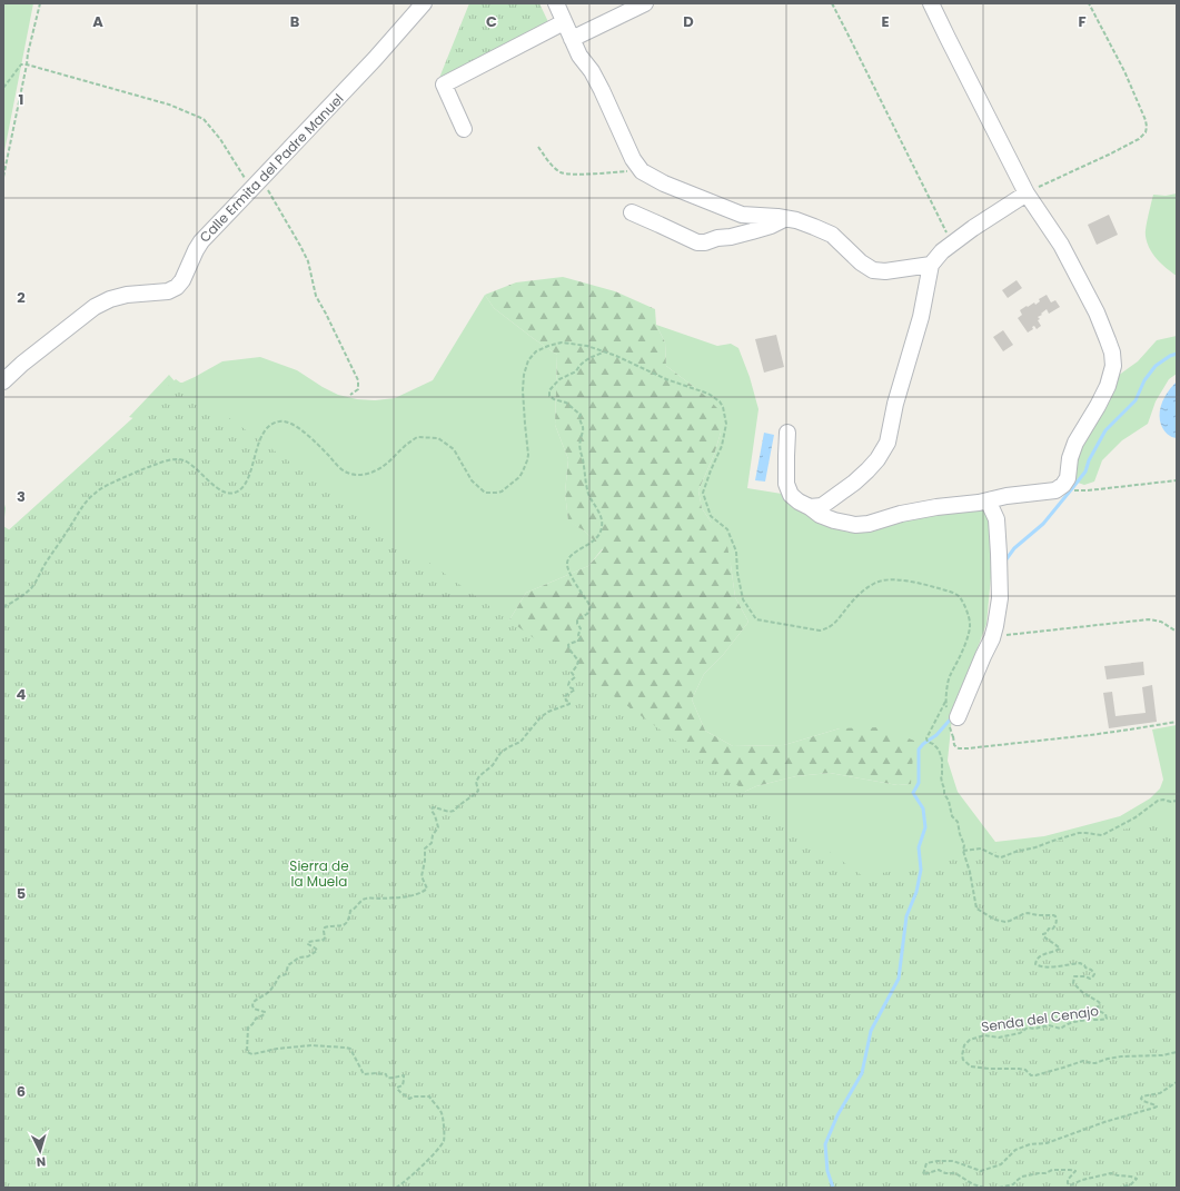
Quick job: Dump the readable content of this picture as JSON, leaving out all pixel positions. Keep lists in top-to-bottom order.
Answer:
{
  "streets": {
    "street": ["Calle Ermita del Padre Manuel"],
    "path": ["Senda del Cenajo"]
  },
  "parks": ["Sierra de la Muela"],
  "north": "bottom",
  "grid": {
    "columns": [
      "A",
      "B",
      "C",
      "D",
      "E",
      "F"
    ],
    "rows": [
      "1",
      "2",
      "3",
      "4",
      "5",
      "6"
    ]
  }
}
